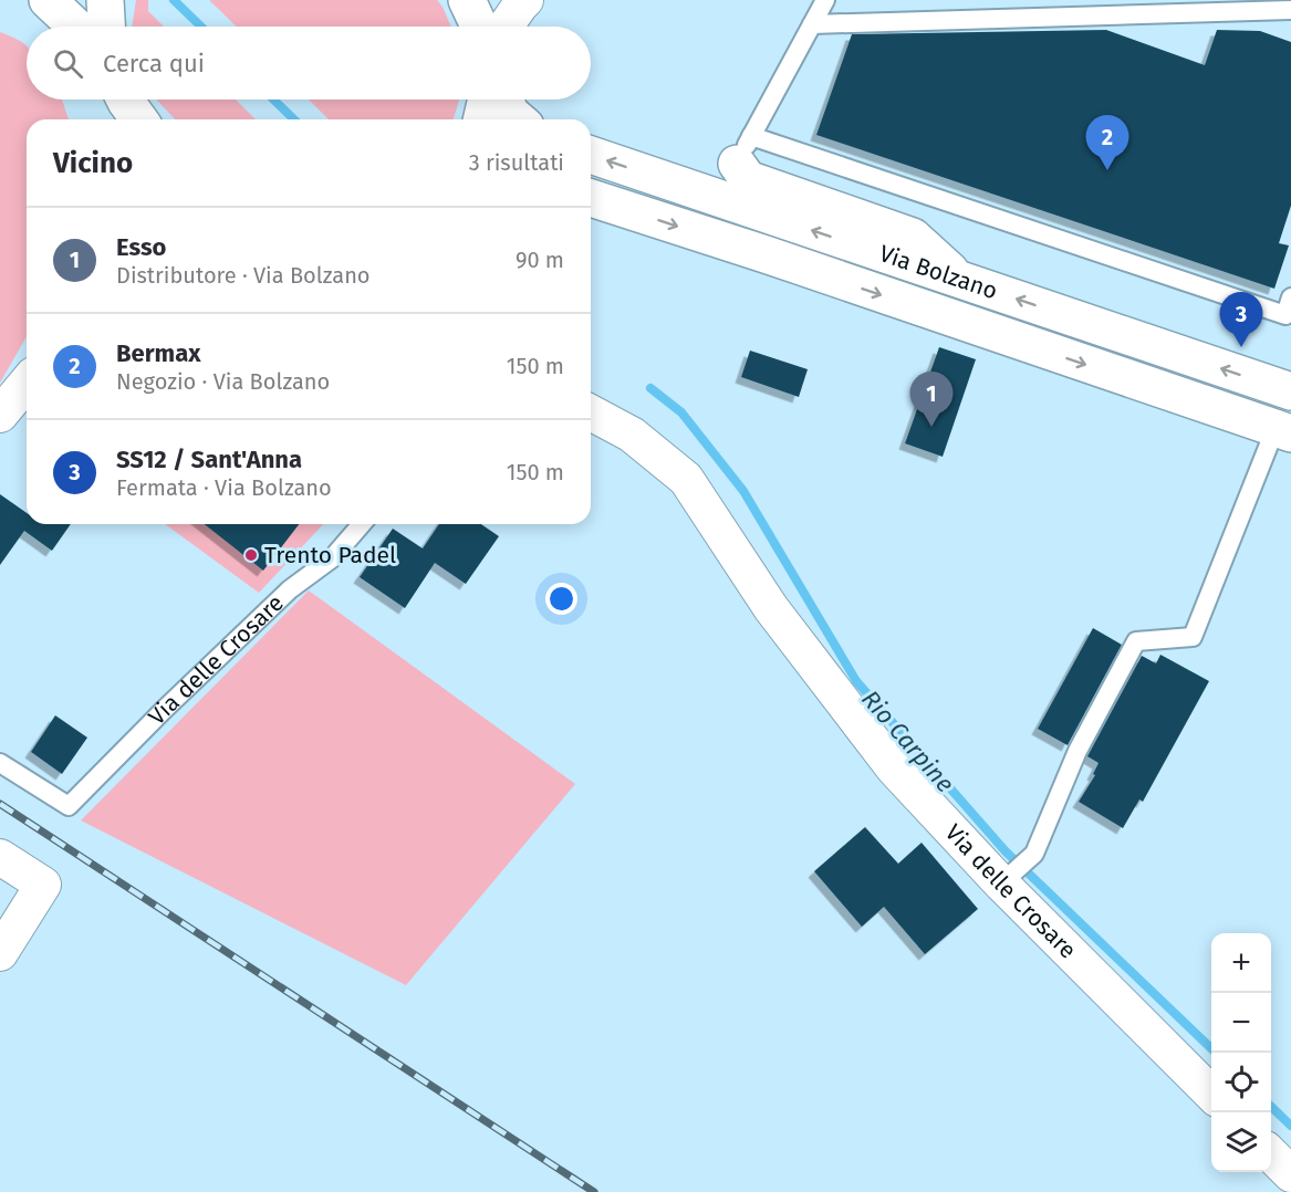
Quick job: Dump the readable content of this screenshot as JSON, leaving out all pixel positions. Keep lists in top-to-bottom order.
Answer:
{
  "streets": {
    "main road": ["Via Bolzano"],
    "street": ["Via delle Crosare"]
  },
  "water": ["Rio Carpine"],
  "places": ["Trento Padel"],
  "page": {
    "search": "Cerca qui",
    "pins": ["2", "3", "1"],
    "heading": ["Vicino", "3 risultati"],
    "list": [
      {
        "mark": "1",
        "name": "Esso",
        "note": "Distributore · Via Bolzano",
        "value": "90 m"
      },
      {
        "mark": "2",
        "name": "Bermax",
        "note": "Negozio · Via Bolzano",
        "value": "150 m"
      },
      {
        "mark": "3",
        "name": "SS12 / Sant'Anna",
        "note": "Fermata · Via Bolzano",
        "value": "150 m"
      }
    ],
    "map_buttons": ["+", "−"]
  }
}
